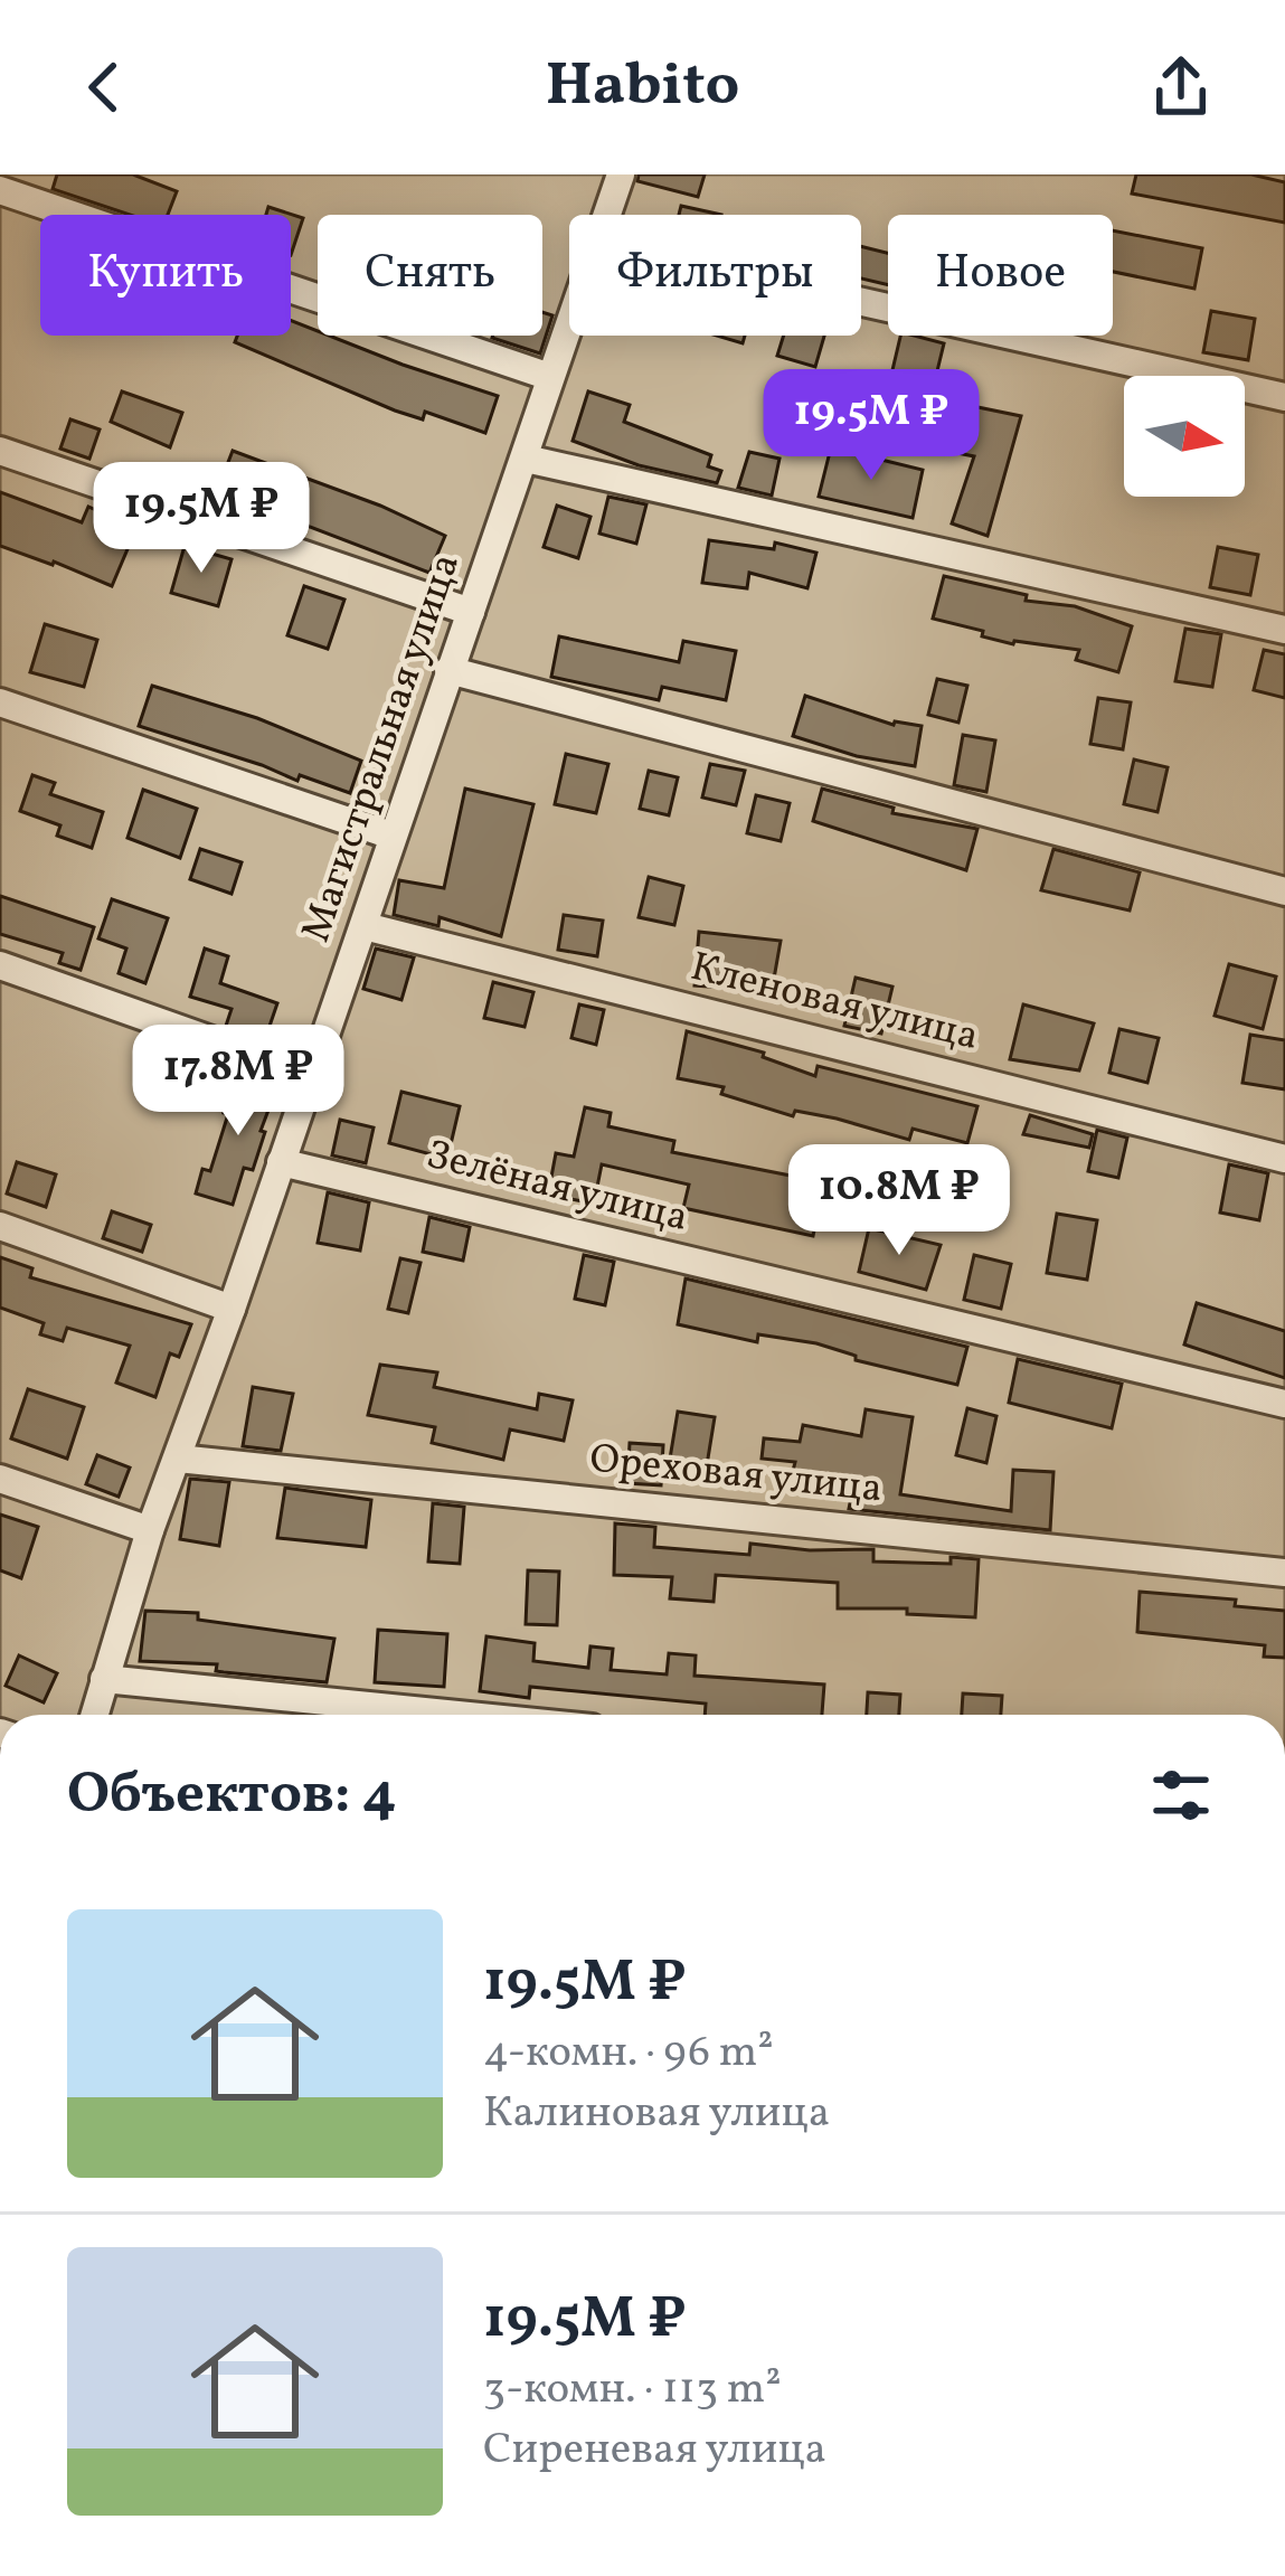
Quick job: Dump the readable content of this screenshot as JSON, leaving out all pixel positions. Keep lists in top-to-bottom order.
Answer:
{
  "streets": {
    "street": [
      "Магистральная улица",
      "Кленовая улица",
      "Зелёная улица",
      "Ореховая улица"
    ]
  },
  "crossings": [
    ["Магистральная улица", "Кленовая улица"],
    ["Магистральная улица", "Зелёная улица"],
    ["Магистральная улица", "Ореховая улица"]
  ],
  "north": "right",
  "page": {
    "header": "Habito",
    "chip": [
      "Купить",
      "Снять",
      "Фильтры",
      "Новое"
    ],
    "price": [
      "19.5M ₽",
      "19.5M ₽",
      "17.8M ₽",
      "10.8M ₽"
    ],
    "heading": "Объектов: 4",
    "list": [
      {
        "name": "19.5M ₽",
        "note": "4-комн. · 96 m² · Калиновая улица"
      },
      {
        "name": "19.5M ₽",
        "note": "3-комн. · 113 m² · Сиреневая улица"
      }
    ]
  }
}
